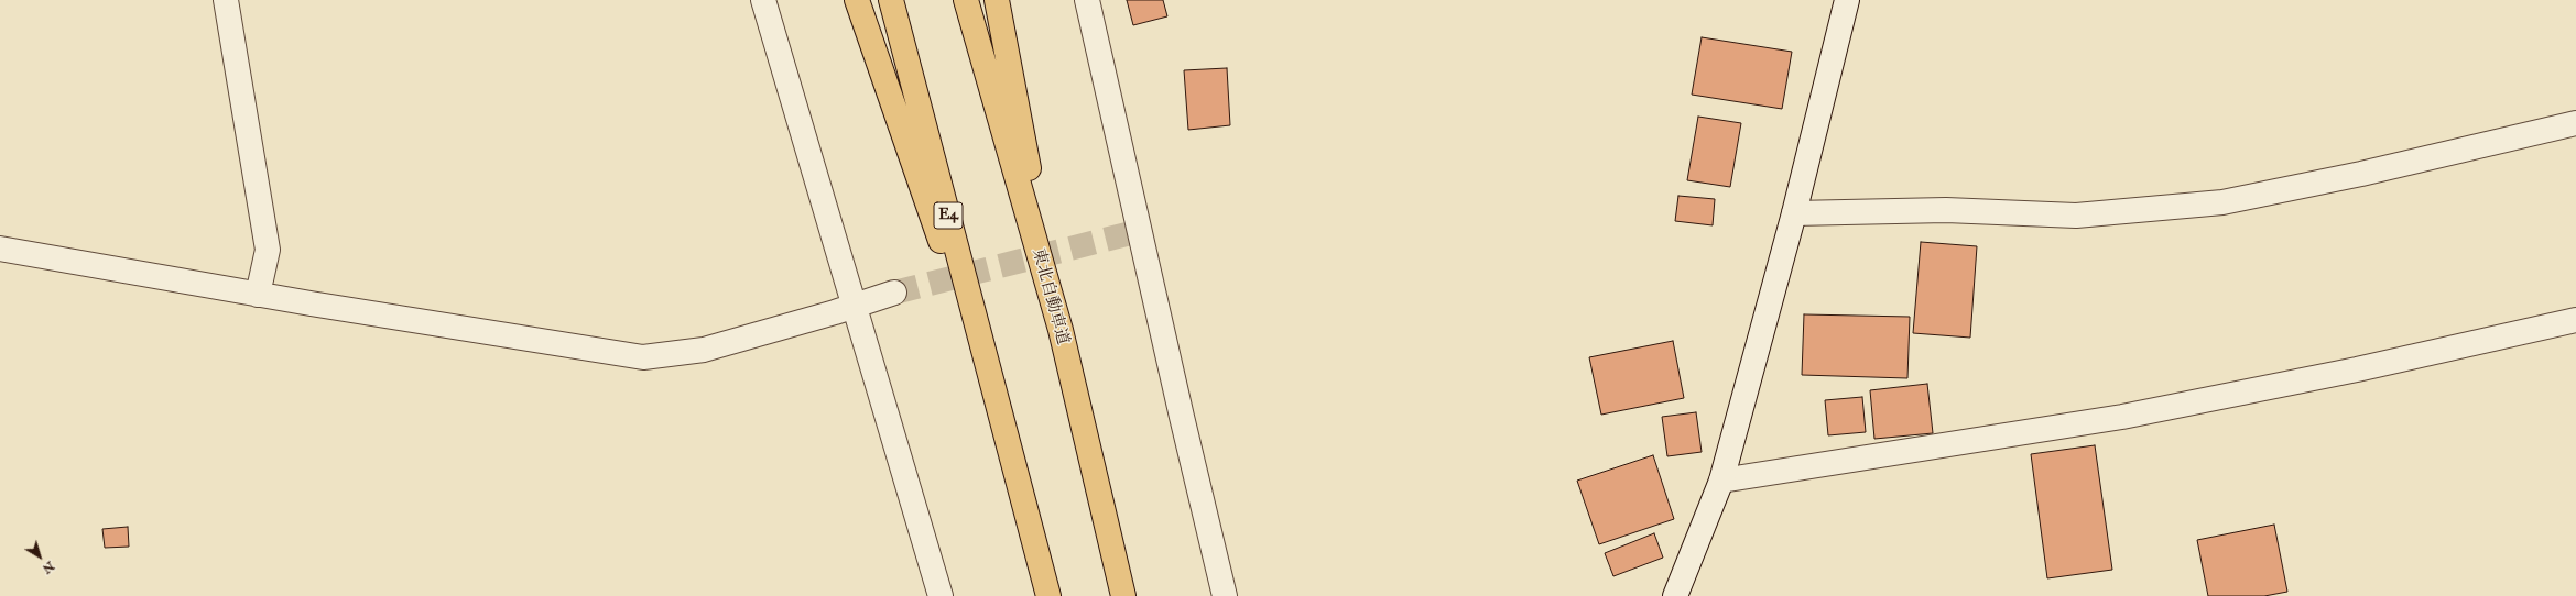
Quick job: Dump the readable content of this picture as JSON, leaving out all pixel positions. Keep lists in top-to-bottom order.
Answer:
{
  "streets": {
    "highway": ["E4", "東北自動車道"]
  },
  "north": "bottom right"
}
